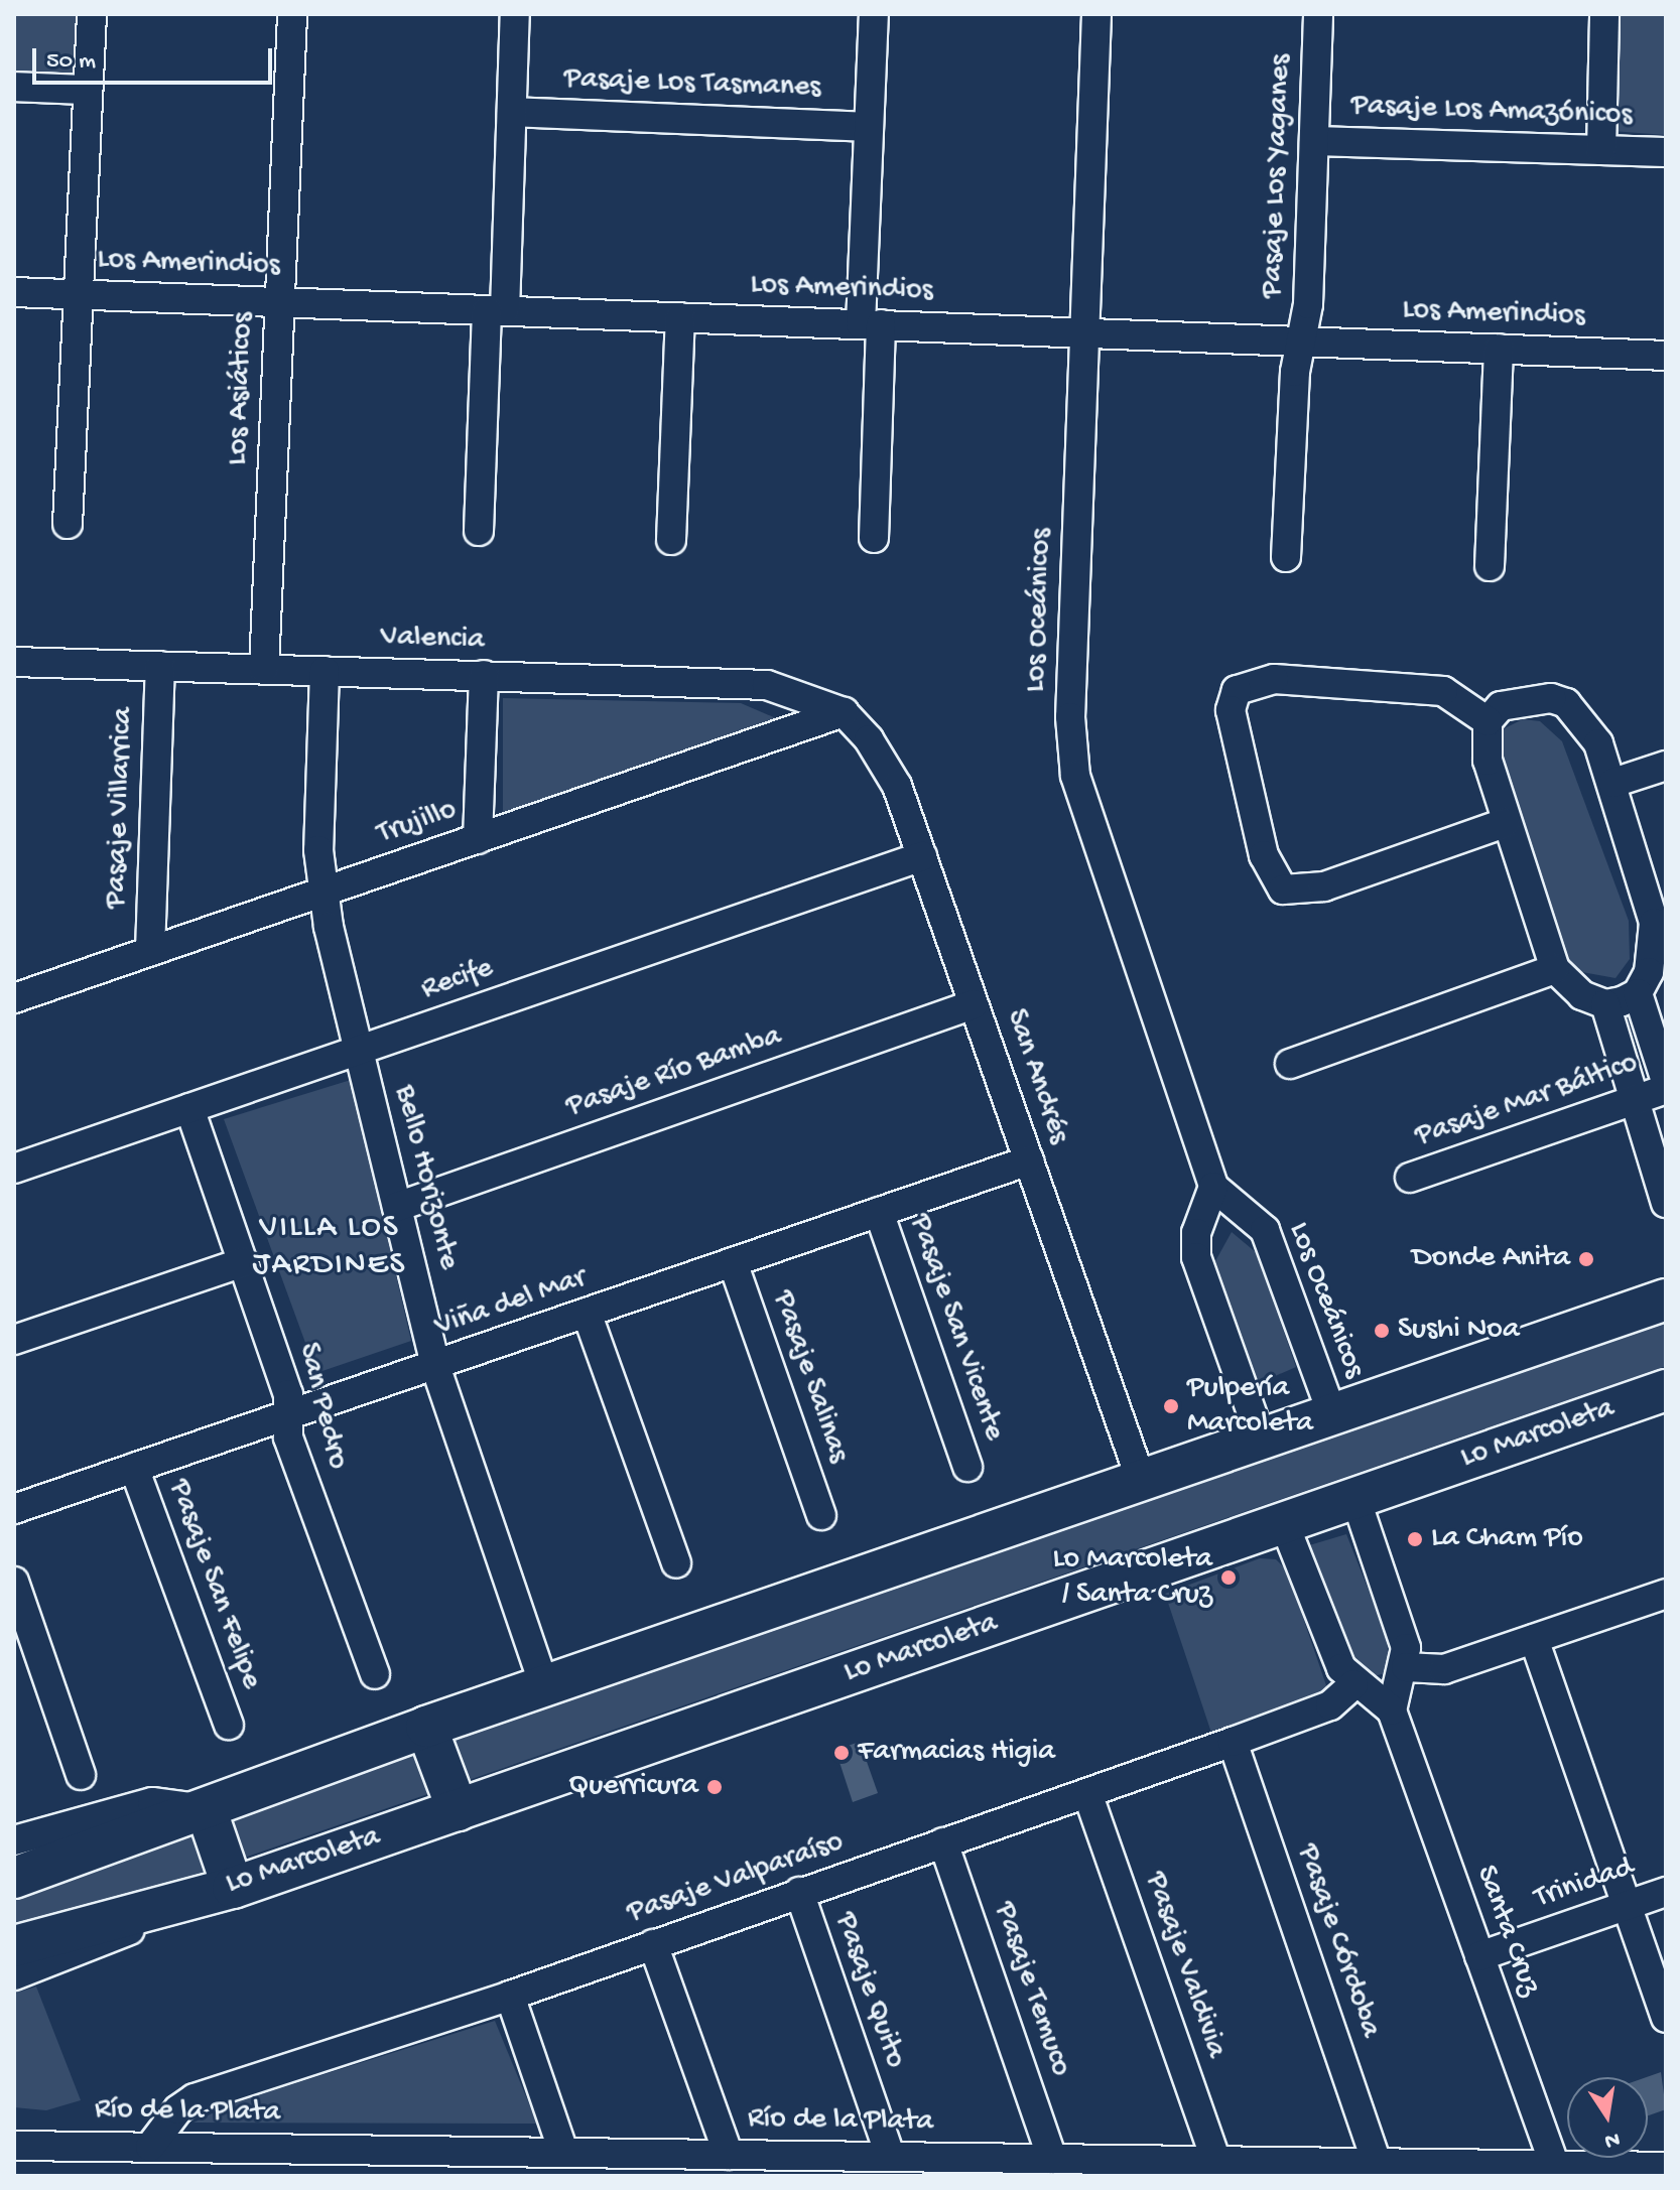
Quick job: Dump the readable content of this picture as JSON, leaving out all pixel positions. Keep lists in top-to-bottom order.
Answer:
{
  "streets": {
    "main road": ["Lo Marcoleta"],
    "street": [
      "Pasaje Los Tasmanes",
      "Pasaje Los Amazónicos",
      "Pasaje Los Yaganes",
      "Los Amerindios",
      "Los Asiáticos",
      "Los Oceánicos",
      "Valencia",
      "Pasaje Villarrica",
      "Trujillo",
      "Recife",
      "Pasaje Río Bamba",
      "San Andrés",
      "Pasaje Mar Báltico",
      "Bello Horizonte",
      "Viña del Mar",
      "Pasaje San Vicente",
      "Pasaje Salinas",
      "San Pedro",
      "Pasaje San Felipe",
      "Pasaje Valparaíso",
      "Trinidad",
      "Santa Cruz",
      "Pasaje Córdoba",
      "Pasaje Valdivia",
      "Pasaje Temuco",
      "Pasaje Quito",
      "Río de la Plata"
    ]
  },
  "crossings": [
    ["Pasaje Los Amazónicos", "Pasaje Los Yaganes"],
    ["Pasaje Los Yaganes", "Los Amerindios"],
    ["Los Amerindios", "Los Asiáticos"],
    ["Los Amerindios", "Los Oceánicos"],
    ["Los Asiáticos", "Valencia"],
    ["Valencia", "Pasaje Villarrica"],
    ["Valencia", "Trujillo"],
    ["Valencia", "San Andrés"],
    ["Valencia", "Bello Horizonte"],
    ["Pasaje Villarrica", "Trujillo"],
    ["Trujillo", "San Andrés"],
    ["Trujillo", "Bello Horizonte"],
    ["Recife", "San Andrés"],
    ["Recife", "Bello Horizonte"],
    ["Recife", "San Pedro"],
    ["Pasaje Río Bamba", "San Andrés"],
    ["Pasaje Río Bamba", "Bello Horizonte"],
    ["San Andrés", "Viña del Mar"],
    ["Bello Horizonte", "Viña del Mar"],
    ["Viña del Mar", "Pasaje San Vicente"],
    ["Viña del Mar", "Pasaje Salinas"],
    ["Viña del Mar", "San Pedro"],
    ["Viña del Mar", "Pasaje San Felipe"],
    ["Pasaje Valparaíso", "Pasaje Córdoba"],
    ["Pasaje Valparaíso", "Pasaje Valdivia"],
    ["Pasaje Valparaíso", "Pasaje Temuco"],
    ["Pasaje Valparaíso", "Pasaje Quito"],
    ["Pasaje Valparaíso", "Río de la Plata"],
    ["Trinidad", "Santa Cruz"],
    ["Santa Cruz", "Río de la Plata"],
    ["Pasaje Córdoba", "Río de la Plata"],
    ["Pasaje Valdivia", "Río de la Plata"],
    ["Pasaje Temuco", "Río de la Plata"],
    ["Pasaje Quito", "Río de la Plata"]
  ],
  "districts": ["VILLA LOS JARDINES"],
  "places": [
    "Donde Anita",
    "Sushi Noa",
    "Pulpería Marcoleta",
    "La Cham Pío",
    "Lo Marcoleta / Santa Cruz",
    "Farmacias Higia",
    "Querricura"
  ],
  "scale_bar": "50 m",
  "north": "bottom"
}
